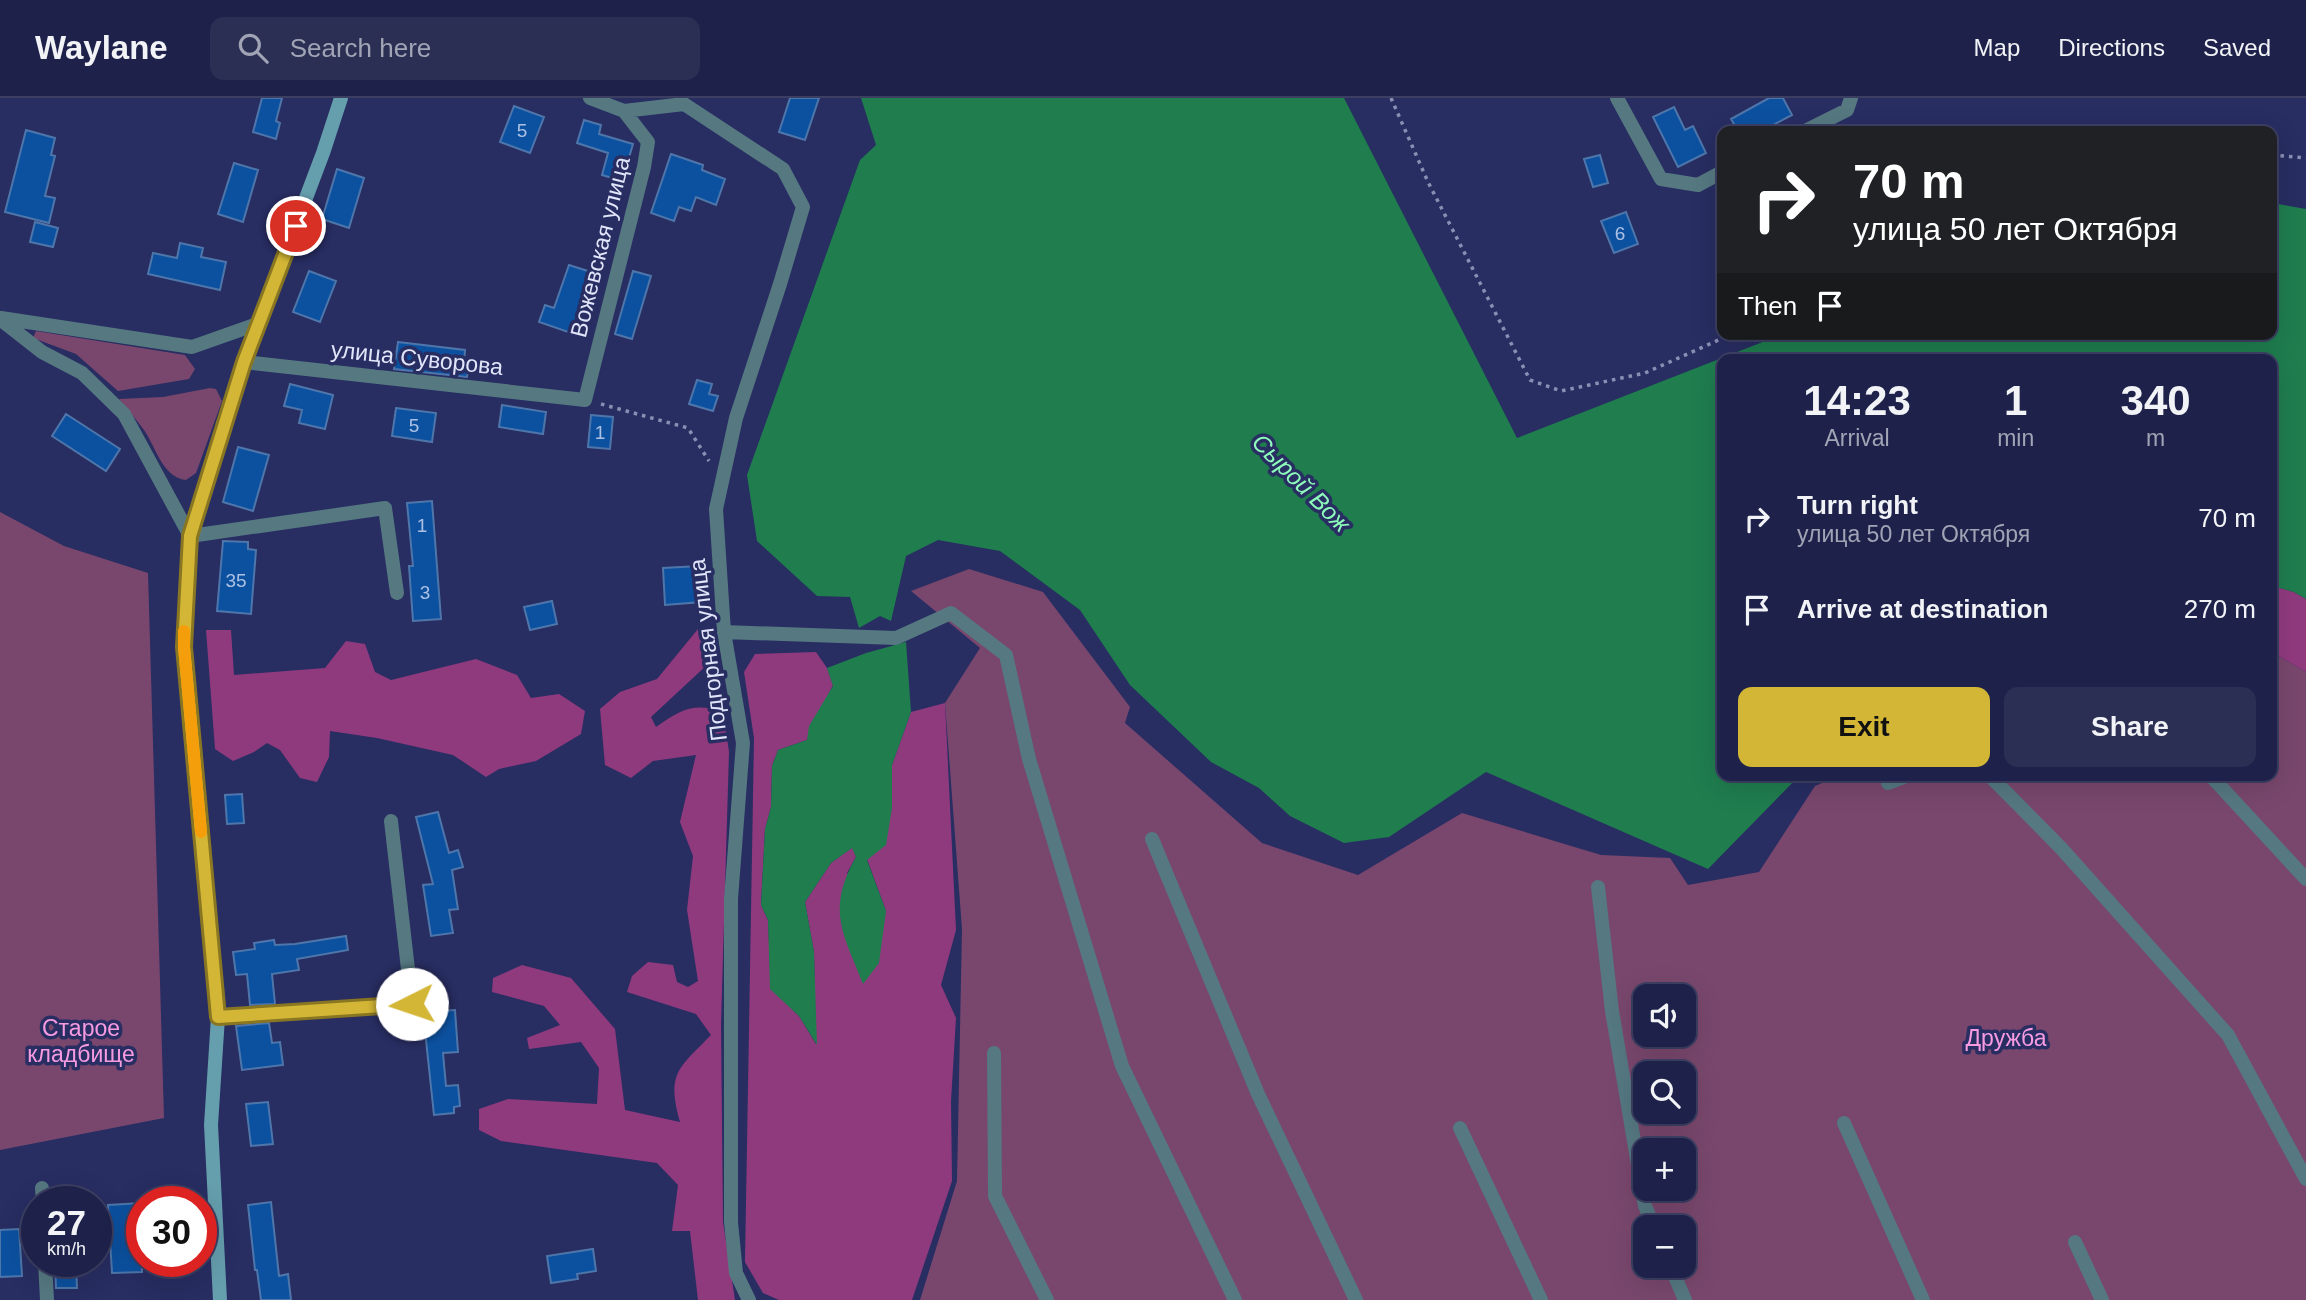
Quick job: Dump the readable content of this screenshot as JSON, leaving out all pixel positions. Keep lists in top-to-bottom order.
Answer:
{
  "streets": {
    "street": ["Вожевская улица", "улица Суворова", "Подгорная улица"]
  },
  "crossings": [
    ["Вожевская улица", "улица Суворова"]
  ],
  "water": ["Сырой Вож"],
  "parks": ["Старое кладбище", "Дружба"],
  "house_numbers": [
    "5",
    "6",
    "5",
    "1",
    "1",
    "35",
    "3"
  ],
  "page": {
    "header": "Waylane",
    "search": "Search here",
    "nav": ["Map", "Directions", "Saved"],
    "turn": ["70 m", "улица 50 лет Октября"],
    "then": "Then",
    "eta": [
      "14:23",
      "Arrival",
      "1",
      "min",
      "340",
      "m"
    ],
    "list": [
      {
        "name": "Turn right",
        "note": "улица 50 лет Октября",
        "value": "70 m"
      },
      {
        "name": "Arrive at destination",
        "value": "270 m"
      }
    ],
    "buttons": ["Exit", "Share"],
    "map_buttons": ["+", "−"],
    "speed": "27 km/h",
    "limit": "30"
  }
}
